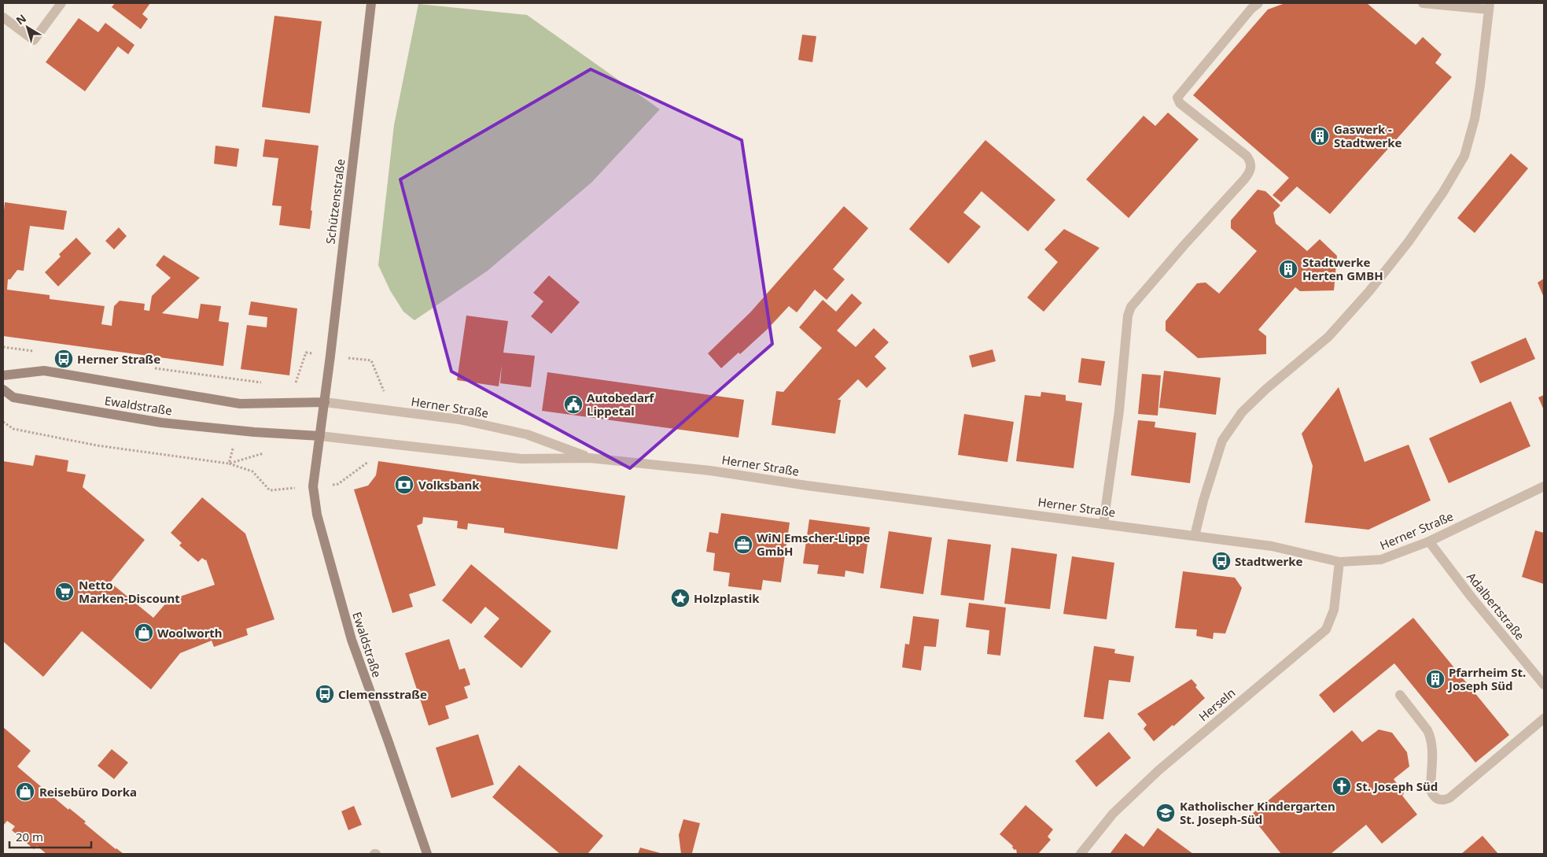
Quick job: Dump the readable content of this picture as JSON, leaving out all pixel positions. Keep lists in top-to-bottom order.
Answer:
{
  "streets": {
    "main road": ["Schützenstraße", "Ewaldstraße"],
    "street": ["Herner Straße", "Adalbertstraße", "Herseln"]
  },
  "crossings": [
    ["Schützenstraße", "Ewaldstraße"],
    ["Schützenstraße", "Herner Straße"],
    ["Ewaldstraße", "Herner Straße"],
    ["Herner Straße", "Adalbertstraße"],
    ["Herner Straße", "Herseln"]
  ],
  "places": {
    "building": ["Gaswerk - Stadtwerke", "Stadtwerke Herten GMBH", "Pfarrheim St. Joseph Süd"],
    "bus stop": ["Herner Straße", "Stadtwerke", "Clemensstraße"],
    "public building": ["Autobedarf Lippetal"],
    "bank": ["Volksbank"],
    "office": ["WiN Emscher-Lippe GmbH"],
    "supermarket": ["Netto Marken-Discount"],
    "place": ["Holzplastik"],
    "shop": ["Woolworth", "Reisebüro Dorka"],
    "church": ["St. Joseph Süd"],
    "school or university": ["Katholischer Kindergarten St. Joseph-Süd"]
  },
  "scale_bar": "20 m",
  "north": "top left"
}
